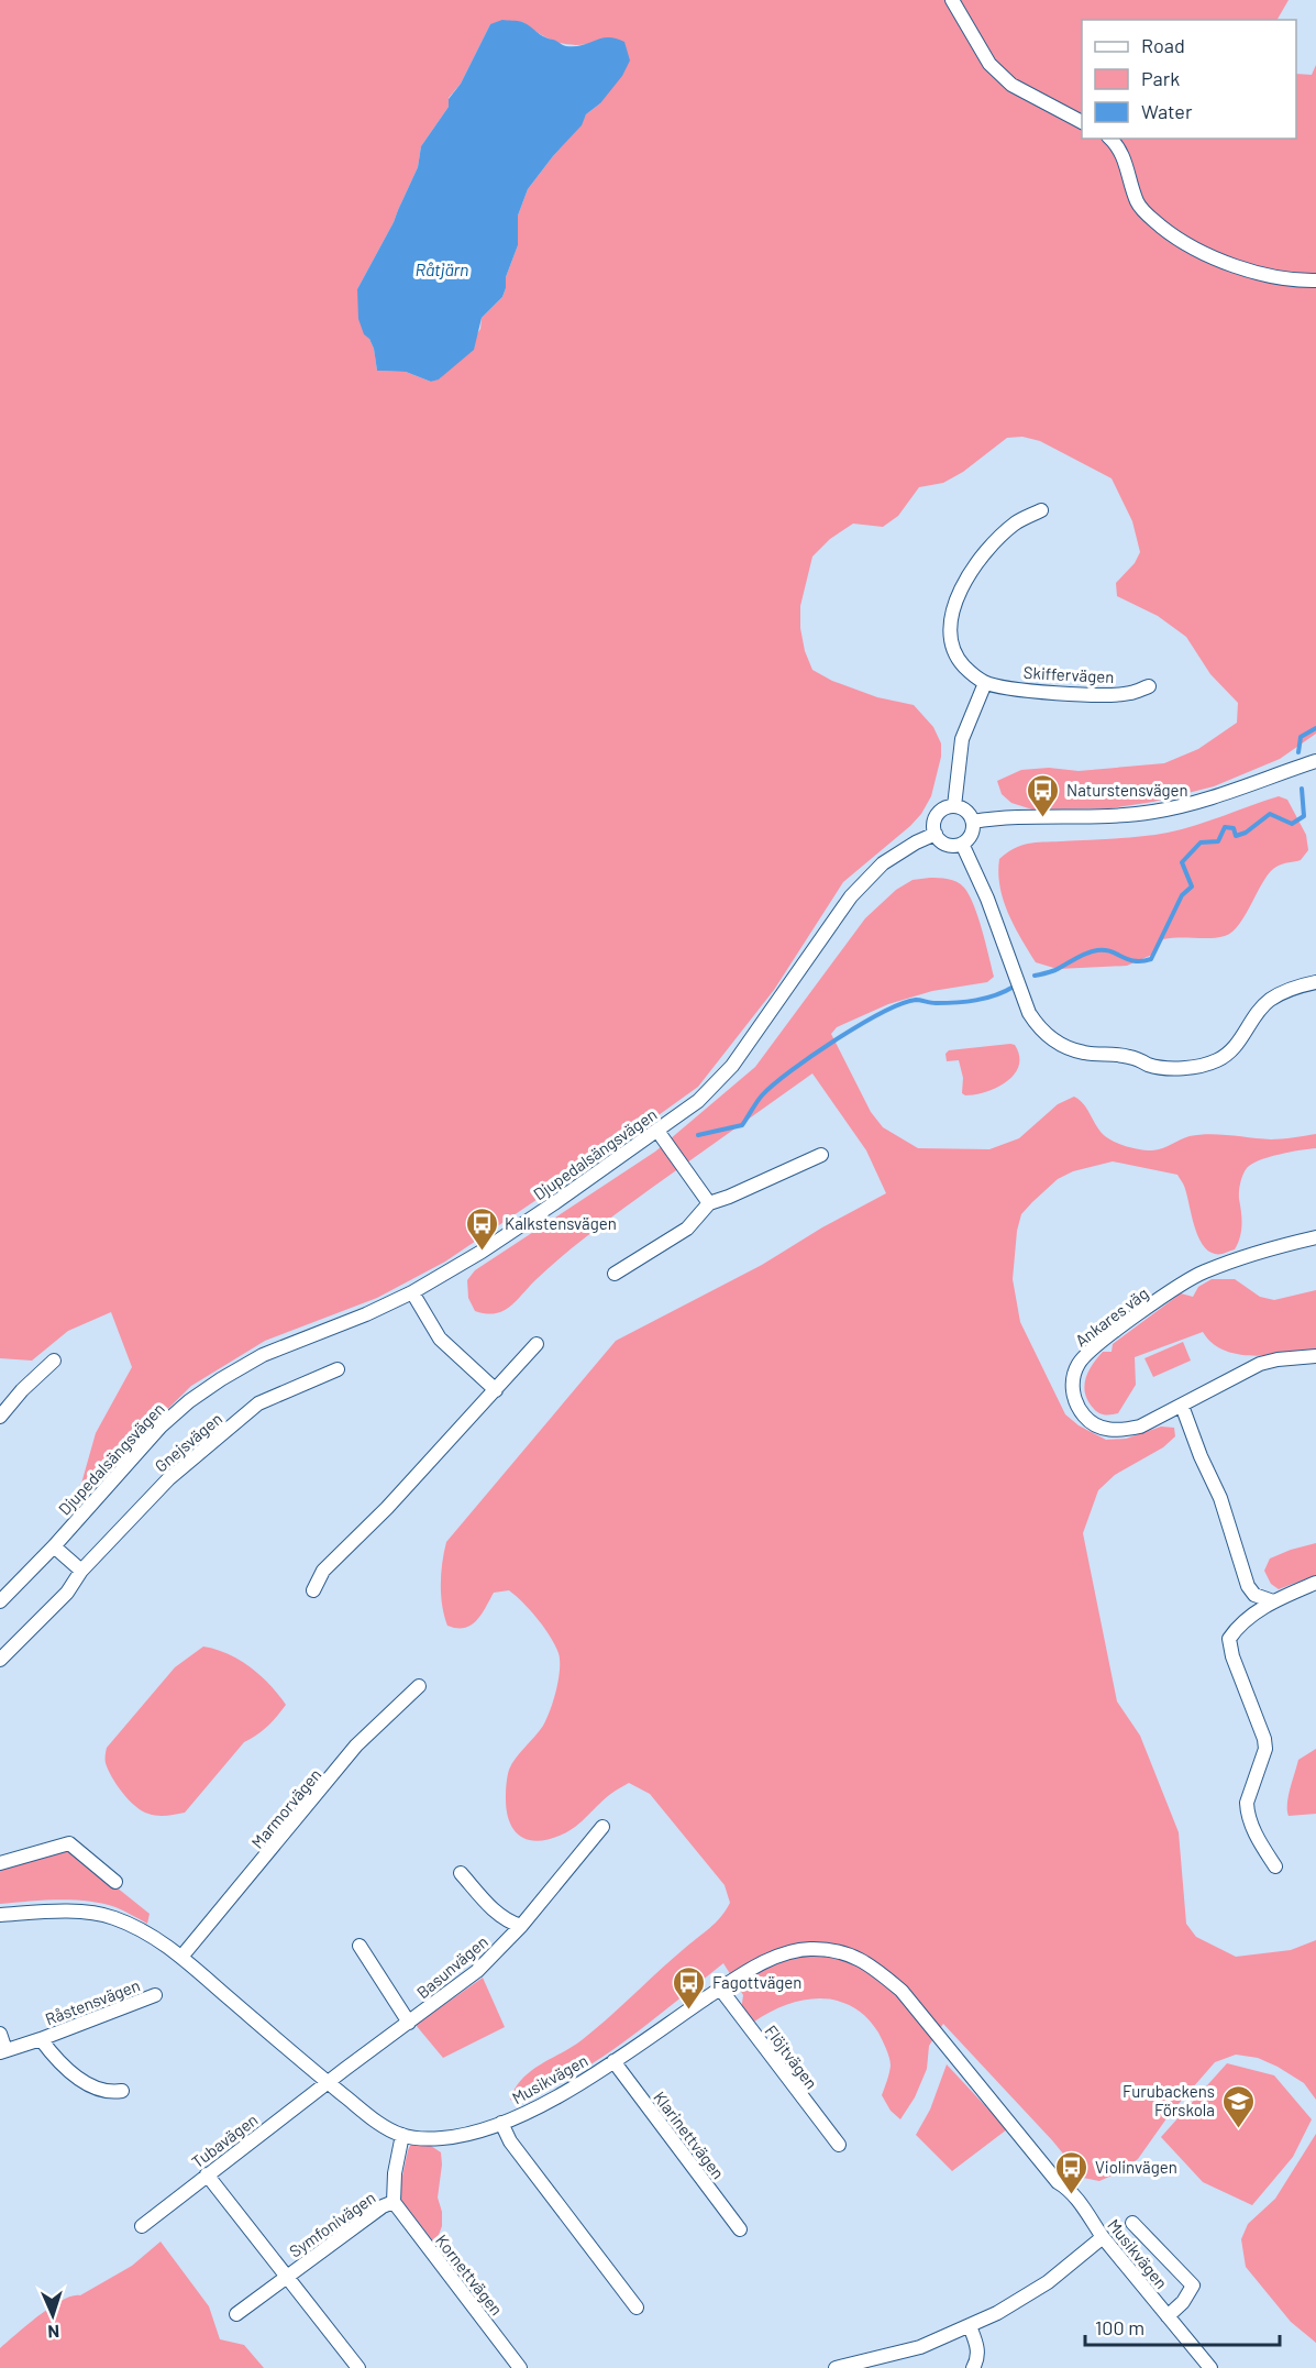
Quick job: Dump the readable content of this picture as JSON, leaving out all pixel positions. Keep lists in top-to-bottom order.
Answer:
{
  "streets": {
    "street": [
      "Skiffervägen",
      "Djupedalsängsvägen",
      "Ankares väg",
      "Gnejsvägen",
      "Marmorvägen",
      "Basunvägen",
      "Råstensvägen",
      "Flöjtvägen",
      "Musikvägen",
      "Klarinettvägen",
      "Tubavägen",
      "Symfonivägen",
      "Kornettvägen"
    ]
  },
  "crossings": [
    ["Marmorvägen", "Musikvägen"],
    ["Basunvägen", "Musikvägen"],
    ["Basunvägen", "Tubavägen"],
    ["Flöjtvägen", "Musikvägen"],
    ["Musikvägen", "Klarinettvägen"],
    ["Musikvägen", "Tubavägen"],
    ["Musikvägen", "Symfonivägen"],
    ["Symfonivägen", "Kornettvägen"]
  ],
  "water": ["Råtjärn"],
  "places": {
    "bus stop": [
      "Naturstensvägen",
      "Kalkstensvägen",
      "Fagottvägen",
      "Violinvägen"
    ],
    "school or university": ["Furubackens Förskola"]
  },
  "legend": ["Road", "Park", "Water"],
  "scale_bar": "100 m",
  "north": "bottom"
}
